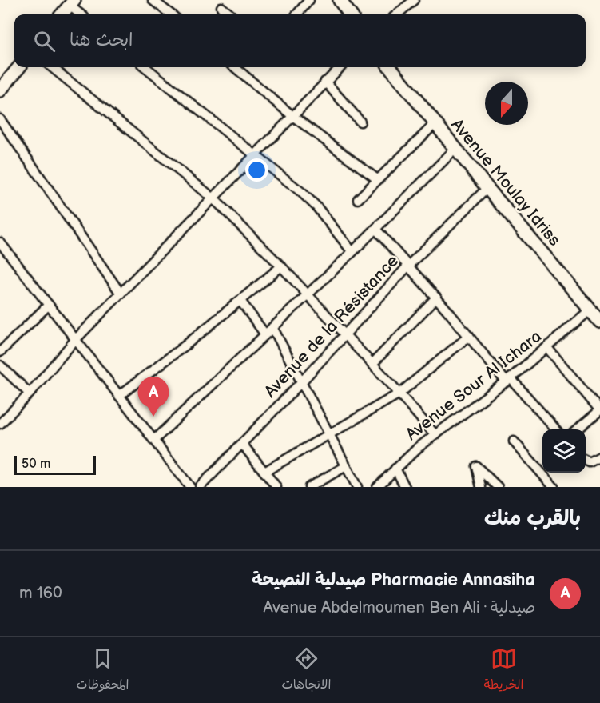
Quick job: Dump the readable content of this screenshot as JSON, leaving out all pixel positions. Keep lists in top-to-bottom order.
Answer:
{
  "streets": {
    "main road": ["Avenue Moulay Idriss"],
    "street": ["Avenue de la Résistance", "Avenue Sour Al Ichara"]
  },
  "crossings": [
    ["Avenue Moulay Idriss", "Avenue de la Résistance"],
    ["Avenue Moulay Idriss", "Avenue Sour Al Ichara"]
  ],
  "scale_bar": "50 m",
  "north": "bottom",
  "page": {
    "search": "ابحث هنا",
    "pins": "A",
    "scale": "50 m",
    "heading": "بالقرب منك",
    "list": [
      {
        "mark": "A",
        "name": "Pharmacie Annasiha صيدلية النصيحة",
        "note": "صيدلية · Avenue Abdelmoumen Ben Ali",
        "value": "160 m"
      }
    ],
    "nav": ["الخريطة", "الاتجاهات", "المحفوظات"]
  }
}
